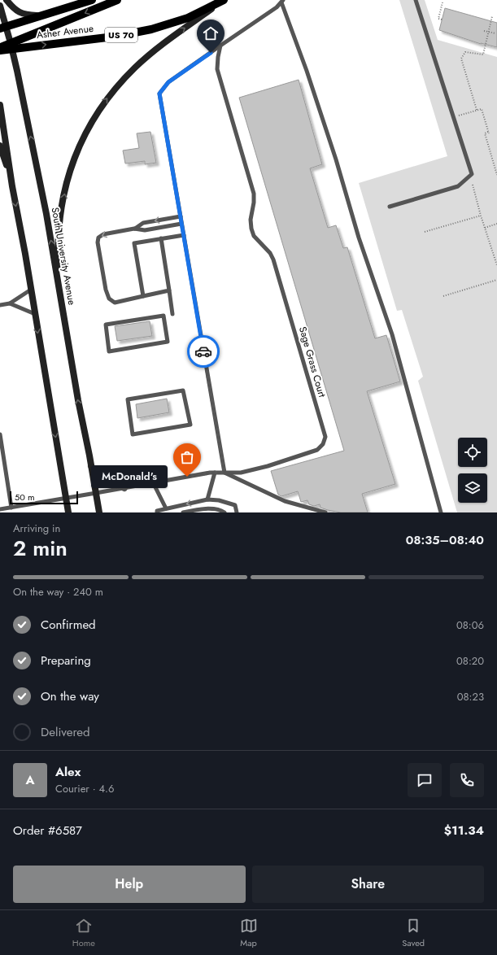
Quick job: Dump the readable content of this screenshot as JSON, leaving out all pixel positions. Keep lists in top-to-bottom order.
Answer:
{
  "streets": {
    "main road": ["Asher Avenue", "US 70", "South University Avenue"],
    "lane": ["Sage Grass Court"]
  },
  "crossings": [
    ["Asher Avenue", "South University Avenue"],
    ["South University Avenue", "Sage Grass Court"]
  ],
  "places": ["McDonald's"],
  "scale_bar": "50 m",
  "page": {
    "bubble": "McDonald's",
    "scale": "50 m",
    "heading": ["2 min", "Arriving in", "08:35–08:40"],
    "panel": [
      "Alex",
      "Courier · 4.6",
      "Order #6587",
      "$11.34"
    ],
    "bar": "On the way · 240 m",
    "list": [
      ["Confirmed", "08:06"],
      ["Preparing", "08:20"],
      ["On the way", "08:23"],
      "Delivered"
    ],
    "round": "A",
    "buttons": ["Help", "Share"],
    "tabs": ["Home", "Map", "Saved"]
  }
}
